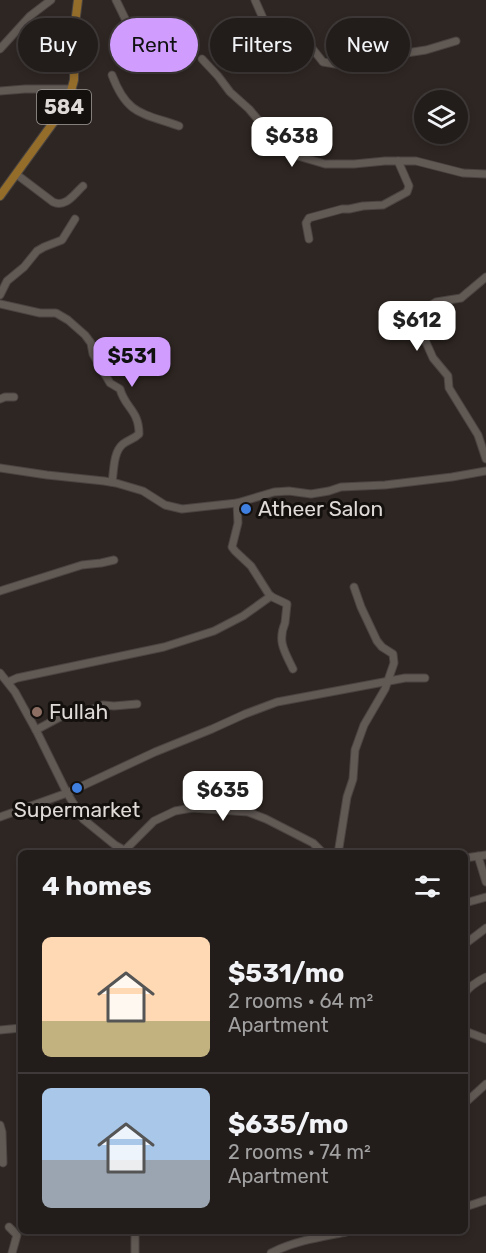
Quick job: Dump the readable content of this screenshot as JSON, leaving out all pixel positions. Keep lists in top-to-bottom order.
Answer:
{
  "streets": {
    "main road": ["584"]
  },
  "places": ["Atheer Salon", "Fullah", "Supermarket"],
  "page": {
    "chip": [
      "Buy",
      "Rent",
      "Filters",
      "New"
    ],
    "price": [
      "$638",
      "$612",
      "$531",
      "$635"
    ],
    "heading": "4 homes",
    "list": [
      {
        "name": "$531/mo",
        "note": "2 rooms · 64 m² · Apartment"
      },
      {
        "name": "$635/mo",
        "note": "2 rooms · 74 m² · Apartment"
      }
    ]
  }
}
